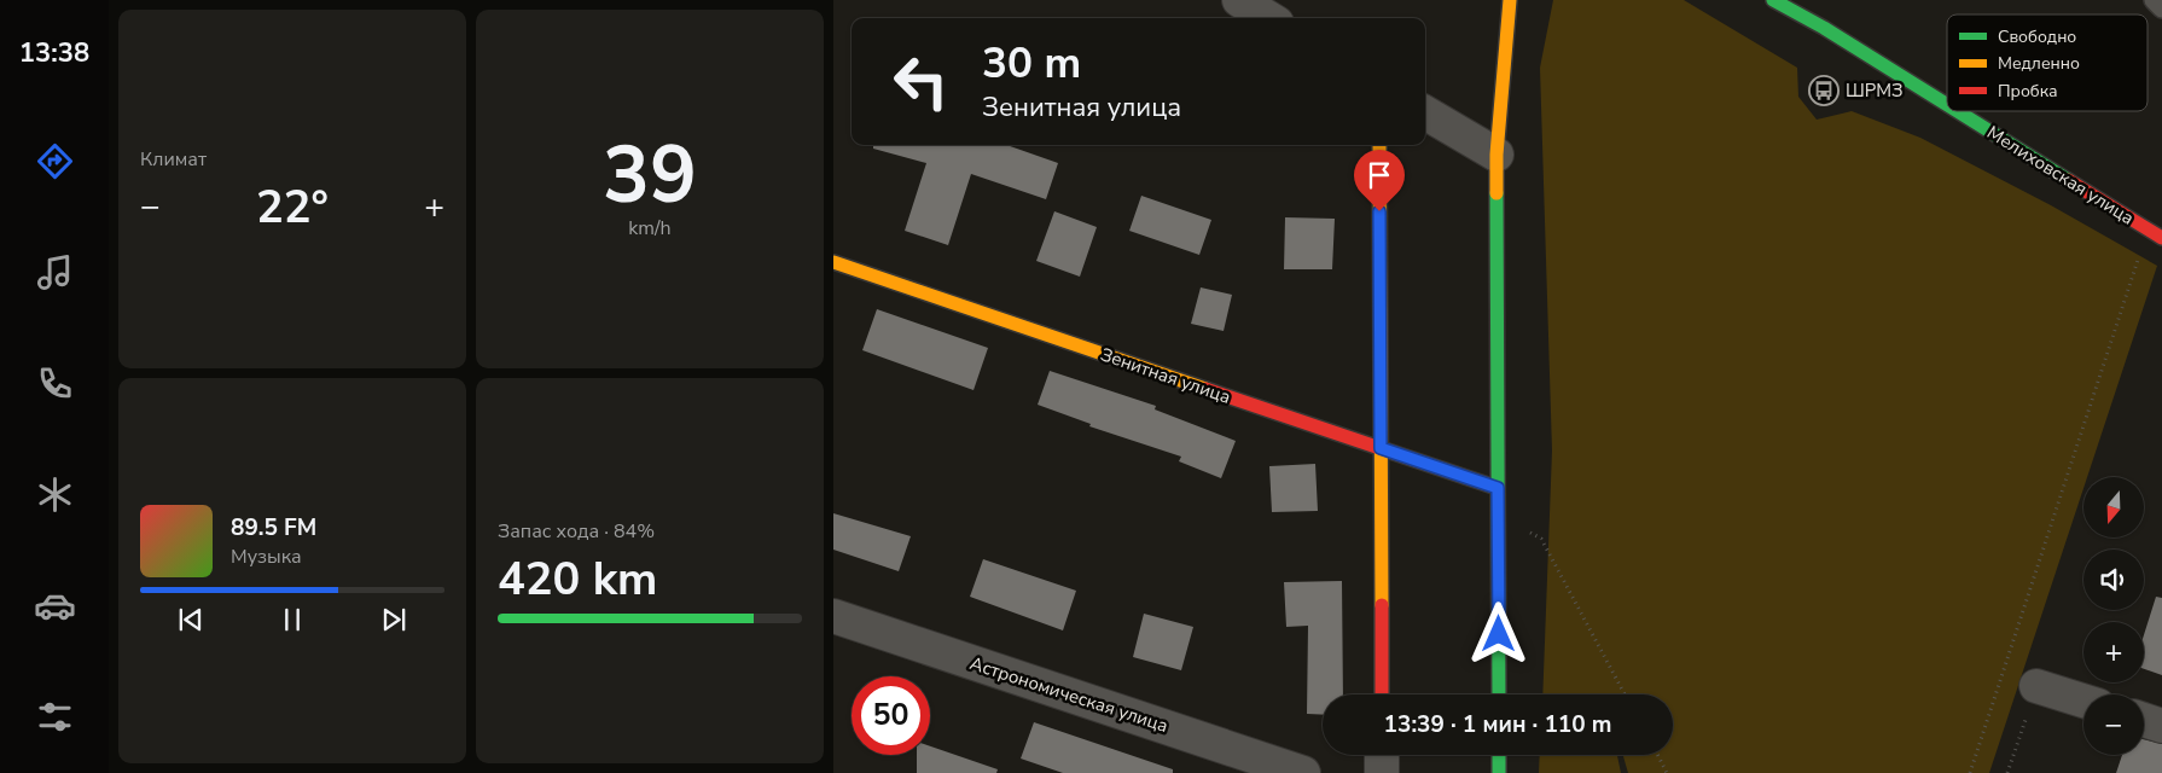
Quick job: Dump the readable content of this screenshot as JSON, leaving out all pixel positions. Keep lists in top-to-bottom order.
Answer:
{
  "streets": {
    "street": ["Мелиховская улица", "Зенитная улица", "Астрономическая улица"]
  },
  "places": {
    "bus stop": ["ШРМЗ"]
  },
  "legend": ["Свободно", "Медленно", "Пробка"],
  "north": "bottom",
  "page": {
    "tabs": "13:38",
    "tile": [
      "Климат",
      ["39", "km/h"],
      ["Запас хода · 84%", "420 km"]
    ],
    "turn": ["30 m", "Зенитная улица"],
    "heat": ["−", "22°", "+"],
    "map_buttons": ["+", "−"],
    "song": ["89.5 FM", "Музыка"],
    "limit": "50",
    "trip": "13:39 · 1 мин · 110 m"
  }
}
